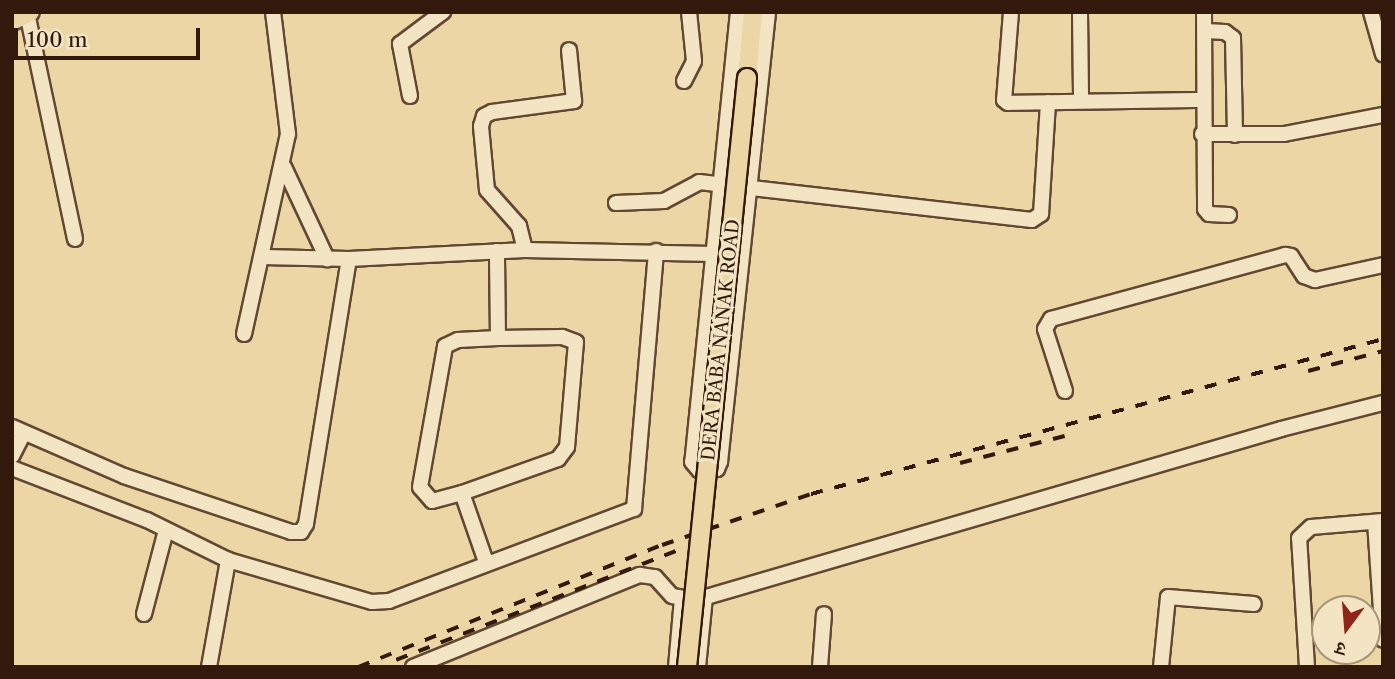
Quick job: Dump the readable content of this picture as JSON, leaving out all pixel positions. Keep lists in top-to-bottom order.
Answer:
{
  "streets": {
    "main road": ["DERA BABA NANAK ROAD"]
  },
  "scale_bar": "100 m",
  "north": "bottom"
}
